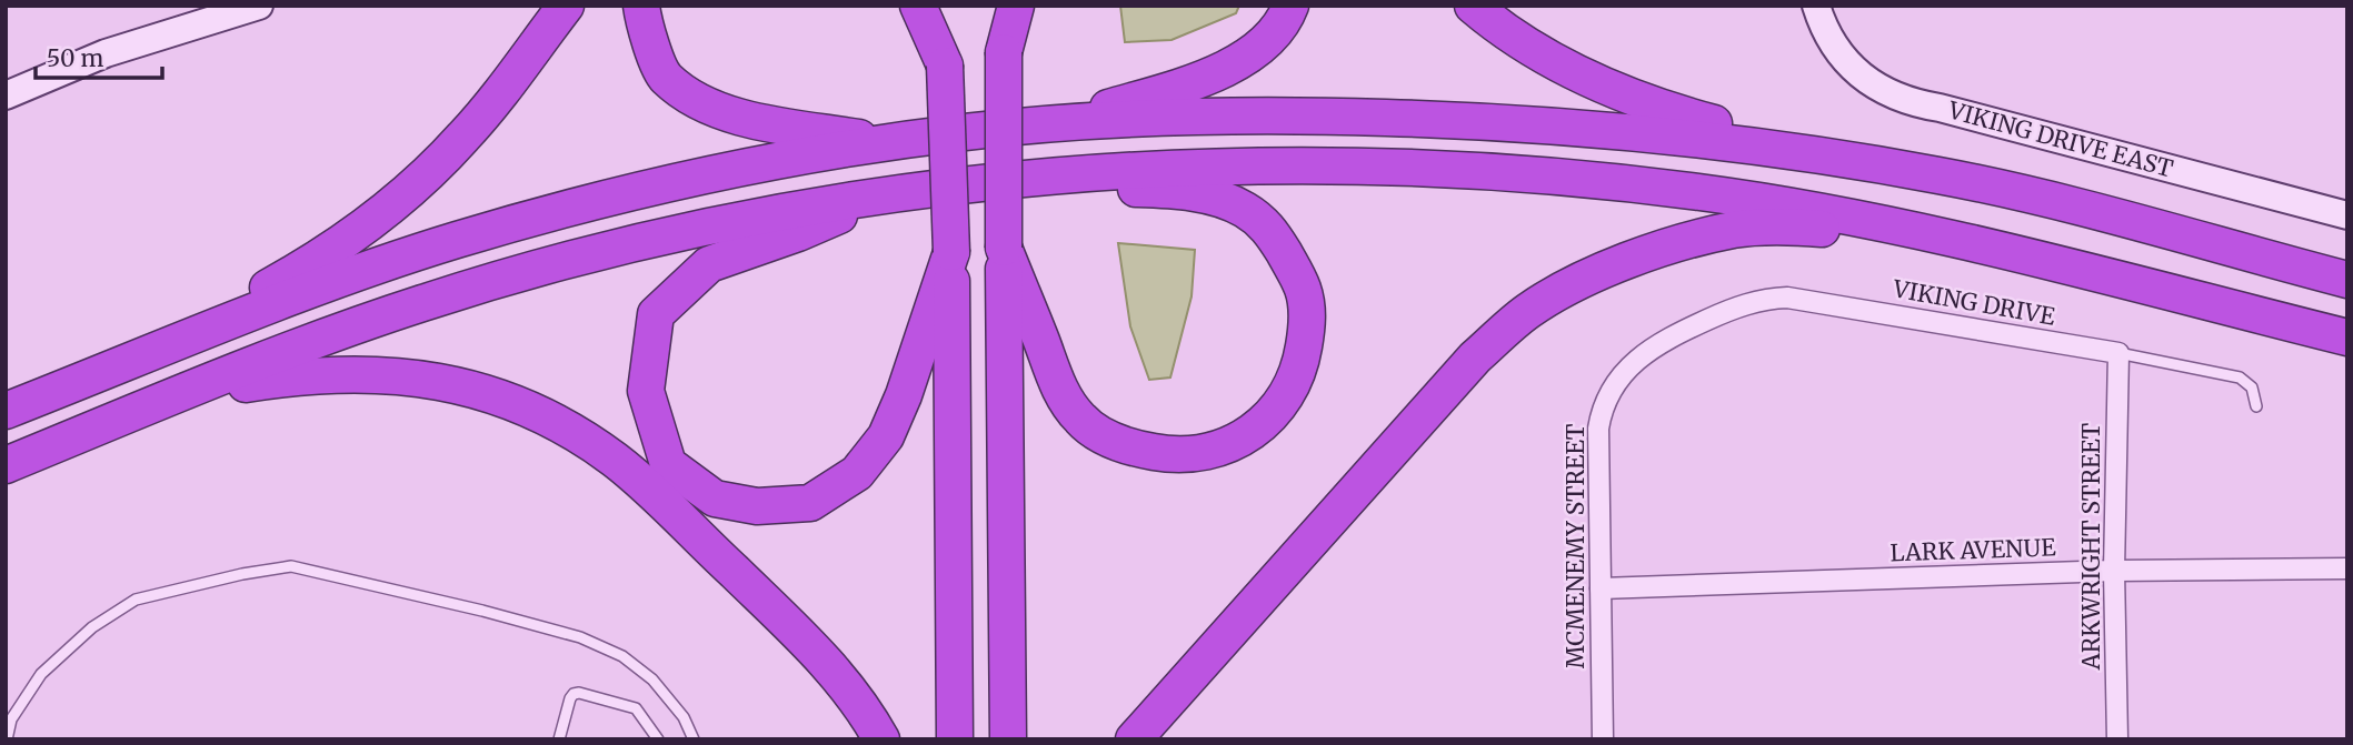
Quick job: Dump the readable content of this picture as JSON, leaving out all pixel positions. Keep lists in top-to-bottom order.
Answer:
{
  "streets": {
    "street": [
      "VIKING DRIVE EAST",
      "VIKING DRIVE",
      "MCMENEMY STREET",
      "ARKWRIGHT STREET",
      "LARK AVENUE"
    ]
  },
  "crossings": [
    ["VIKING DRIVE", "MCMENEMY STREET"],
    ["VIKING DRIVE", "ARKWRIGHT STREET"],
    ["MCMENEMY STREET", "LARK AVENUE"],
    ["ARKWRIGHT STREET", "LARK AVENUE"]
  ],
  "scale_bar": "50 m"
}
